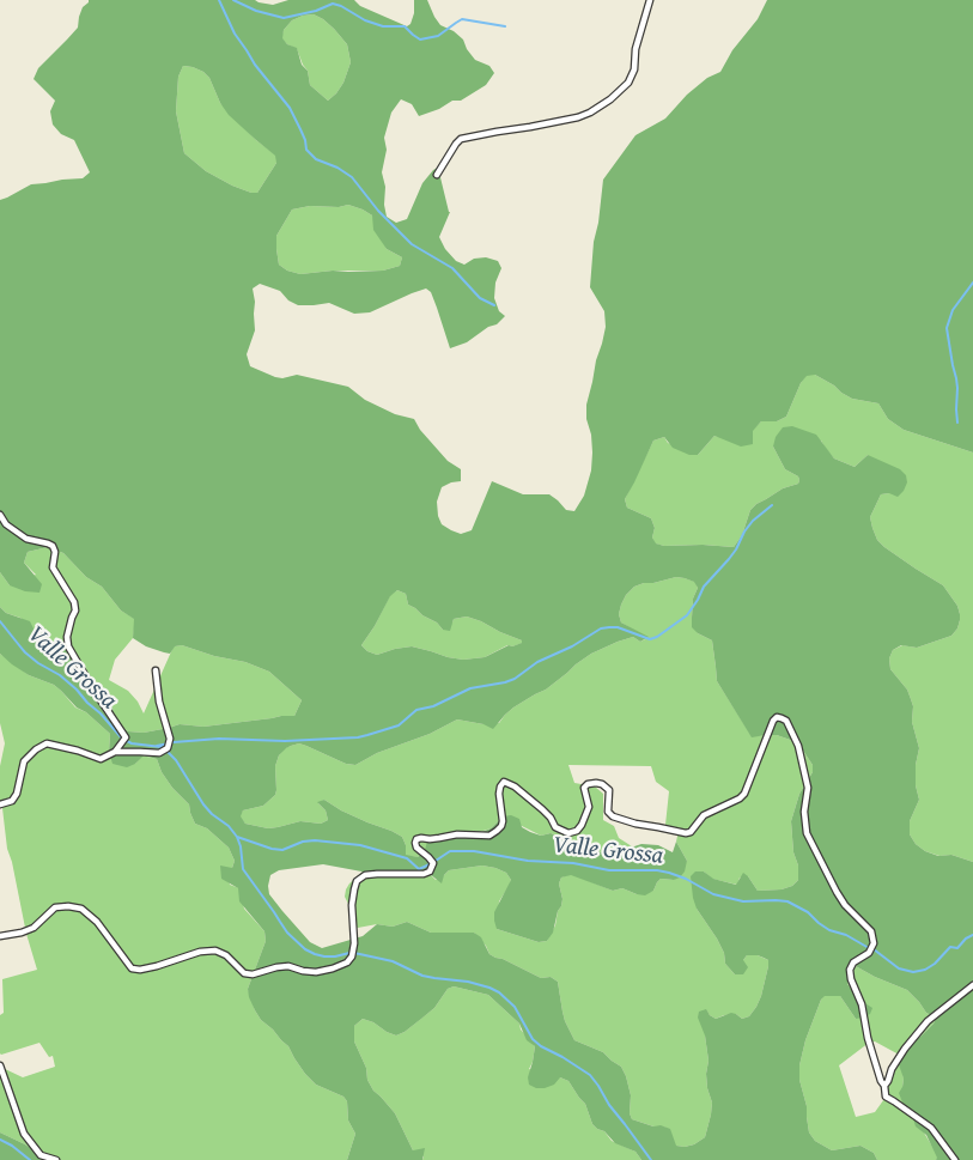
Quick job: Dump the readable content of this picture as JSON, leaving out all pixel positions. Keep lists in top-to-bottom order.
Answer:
{
  "water": ["Valle Grossa"]
}
